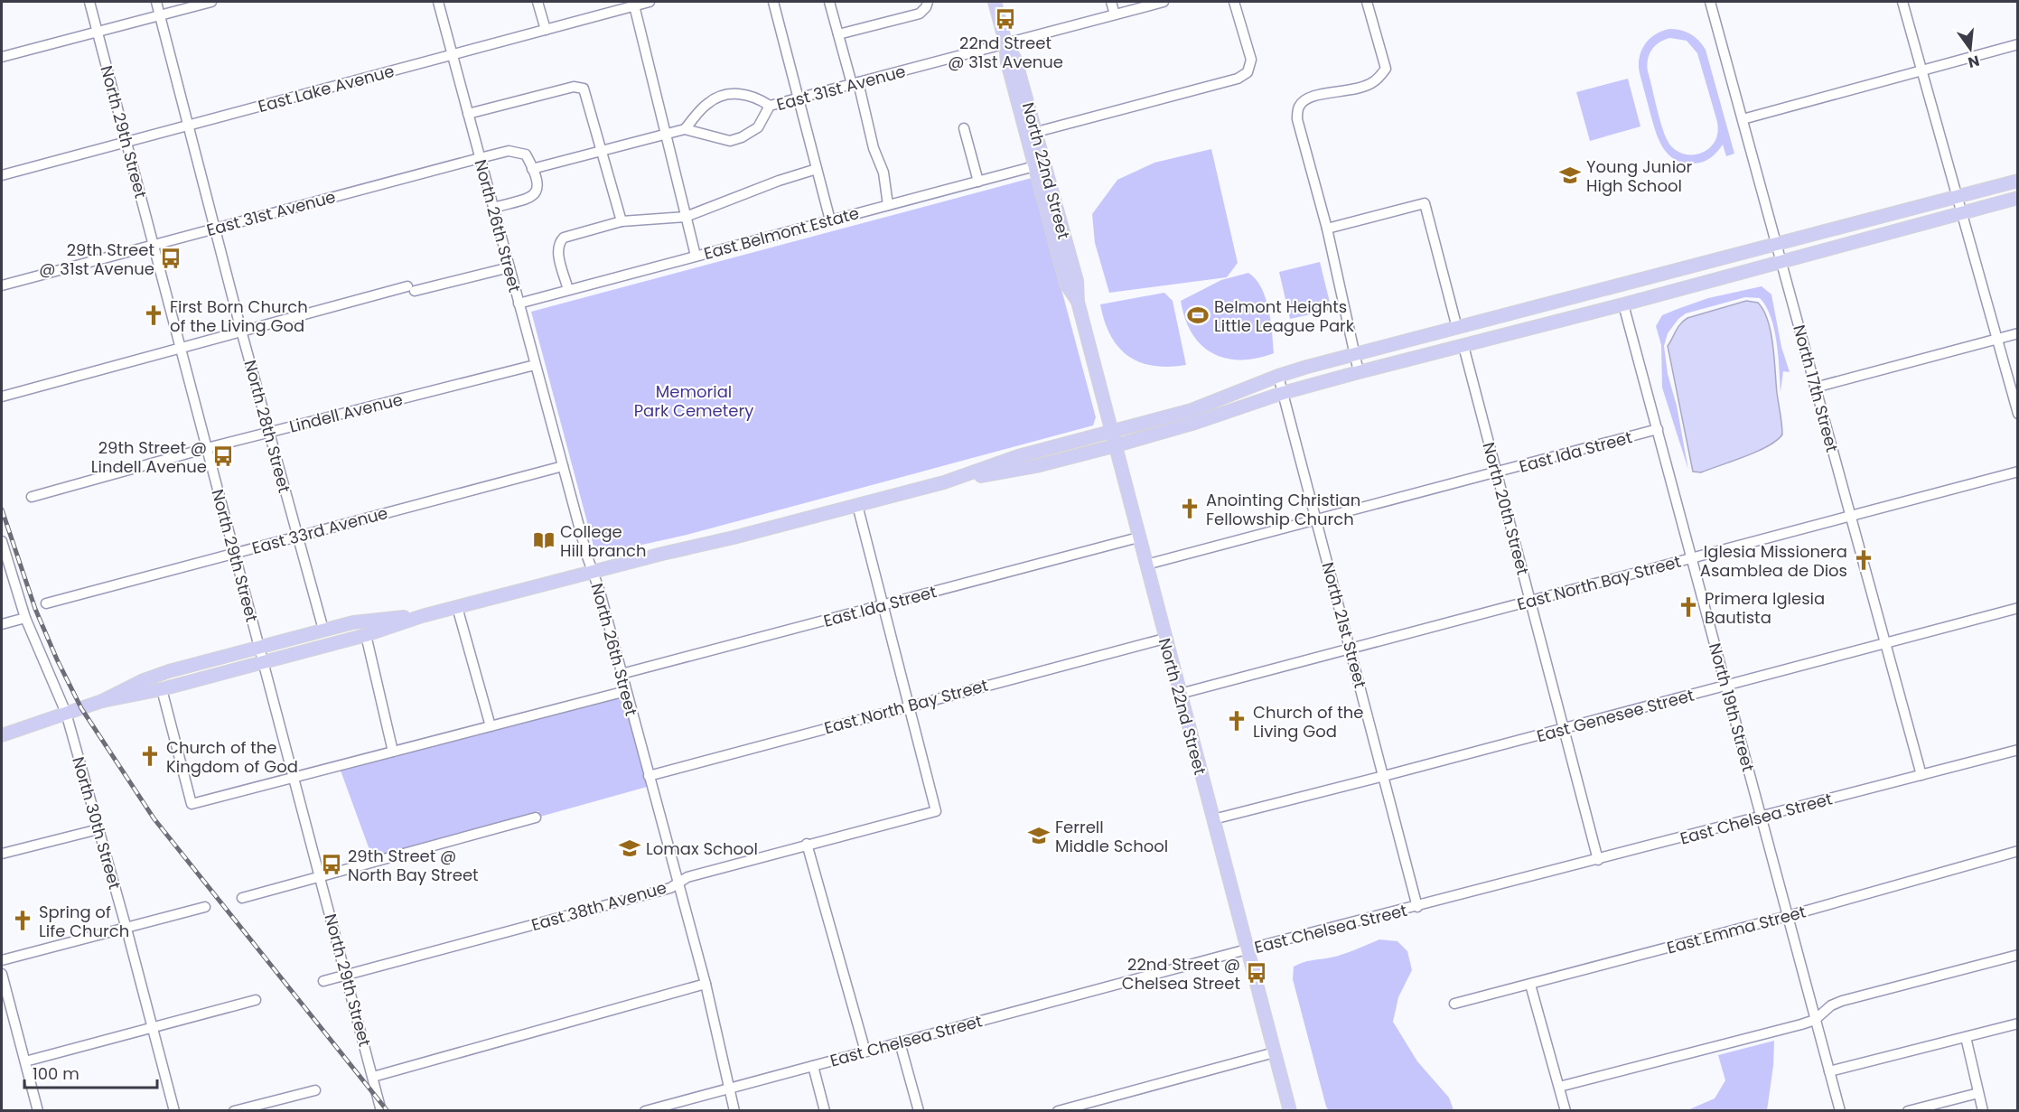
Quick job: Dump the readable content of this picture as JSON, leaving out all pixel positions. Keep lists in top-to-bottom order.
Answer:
{
  "streets": {
    "main road": ["North 22nd Street"],
    "street": [
      "East 31st Avenue",
      "East Lake Avenue",
      "North 29th Street",
      "North 26th Street",
      "East Belmont Estate",
      "North 17th Street",
      "Lindell Avenue",
      "North 28th Street",
      "East Ida Street",
      "North 20th Street",
      "East 33rd Avenue",
      "East North Bay Street",
      "North 21st Street",
      "North 19th Street",
      "East Genesee Street",
      "East Chelsea Street",
      "North 30th Street",
      "East 38th Avenue",
      "East Emma Street"
    ]
  },
  "crossings": [
    ["East 31st Avenue", "North 29th Street"],
    ["East 31st Avenue", "North 22nd Street"],
    ["East 31st Avenue", "North 26th Street"],
    ["East 31st Avenue", "North 28th Street"],
    ["East Lake Avenue", "North 29th Street"],
    ["East Lake Avenue", "North 26th Street"],
    ["East Lake Avenue", "North 28th Street"],
    ["North 29th Street", "Lindell Avenue"],
    ["North 29th Street", "East 33rd Avenue"],
    ["North 29th Street", "East 38th Avenue"],
    ["North 22nd Street", "East Belmont Estate"],
    ["North 22nd Street", "East Ida Street"],
    ["North 22nd Street", "East North Bay Street"],
    ["North 22nd Street", "East Genesee Street"],
    ["North 22nd Street", "East Chelsea Street"],
    ["North 26th Street", "East Belmont Estate"],
    ["North 26th Street", "Lindell Avenue"],
    ["North 26th Street", "East Ida Street"],
    ["North 26th Street", "East 33rd Avenue"],
    ["North 26th Street", "East North Bay Street"],
    ["North 26th Street", "East Chelsea Street"],
    ["North 26th Street", "East 38th Avenue"],
    ["North 17th Street", "East North Bay Street"],
    ["North 17th Street", "East Genesee Street"],
    ["North 17th Street", "East Chelsea Street"],
    ["Lindell Avenue", "North 28th Street"],
    ["North 28th Street", "East 33rd Avenue"],
    ["East Ida Street", "North 20th Street"],
    ["East Ida Street", "North 21st Street"],
    ["East Ida Street", "North 19th Street"],
    ["North 20th Street", "East North Bay Street"],
    ["North 20th Street", "East Genesee Street"],
    ["North 20th Street", "East Chelsea Street"],
    ["East North Bay Street", "North 21st Street"],
    ["East North Bay Street", "North 19th Street"],
    ["East North Bay Street", "East 38th Avenue"],
    ["North 21st Street", "East Genesee Street"],
    ["North 21st Street", "East Chelsea Street"],
    ["North 19th Street", "East Genesee Street"],
    ["North 19th Street", "East Chelsea Street"],
    ["North 19th Street", "East Emma Street"]
  ],
  "parks": ["Memorial Park Cemetery"],
  "places": {
    "bus stop": [
      "22nd Street @ 31st Avenue",
      "29th Street @ 31st Avenue",
      "29th Street @ Lindell Avenue",
      "29th Street @ North Bay Street",
      "22nd Street @ Chelsea Street"
    ],
    "school or university": ["Young Junior High School", "Ferrell Middle School", "Lomax School"],
    "church": [
      "First Born Church of the Living God",
      "Anointing Christian Fellowship Church",
      "Iglesia Missionera Asamblea de Dios",
      "Primera Iglesia Bautista",
      "Church of the Living God",
      "Church of the Kingdom of God",
      "Spring of Life Church"
    ],
    "sports": ["Belmont Heights Little League Park"],
    "library": ["College Hill branch"]
  },
  "scale_bar": "100 m",
  "north": "bottom"
}
